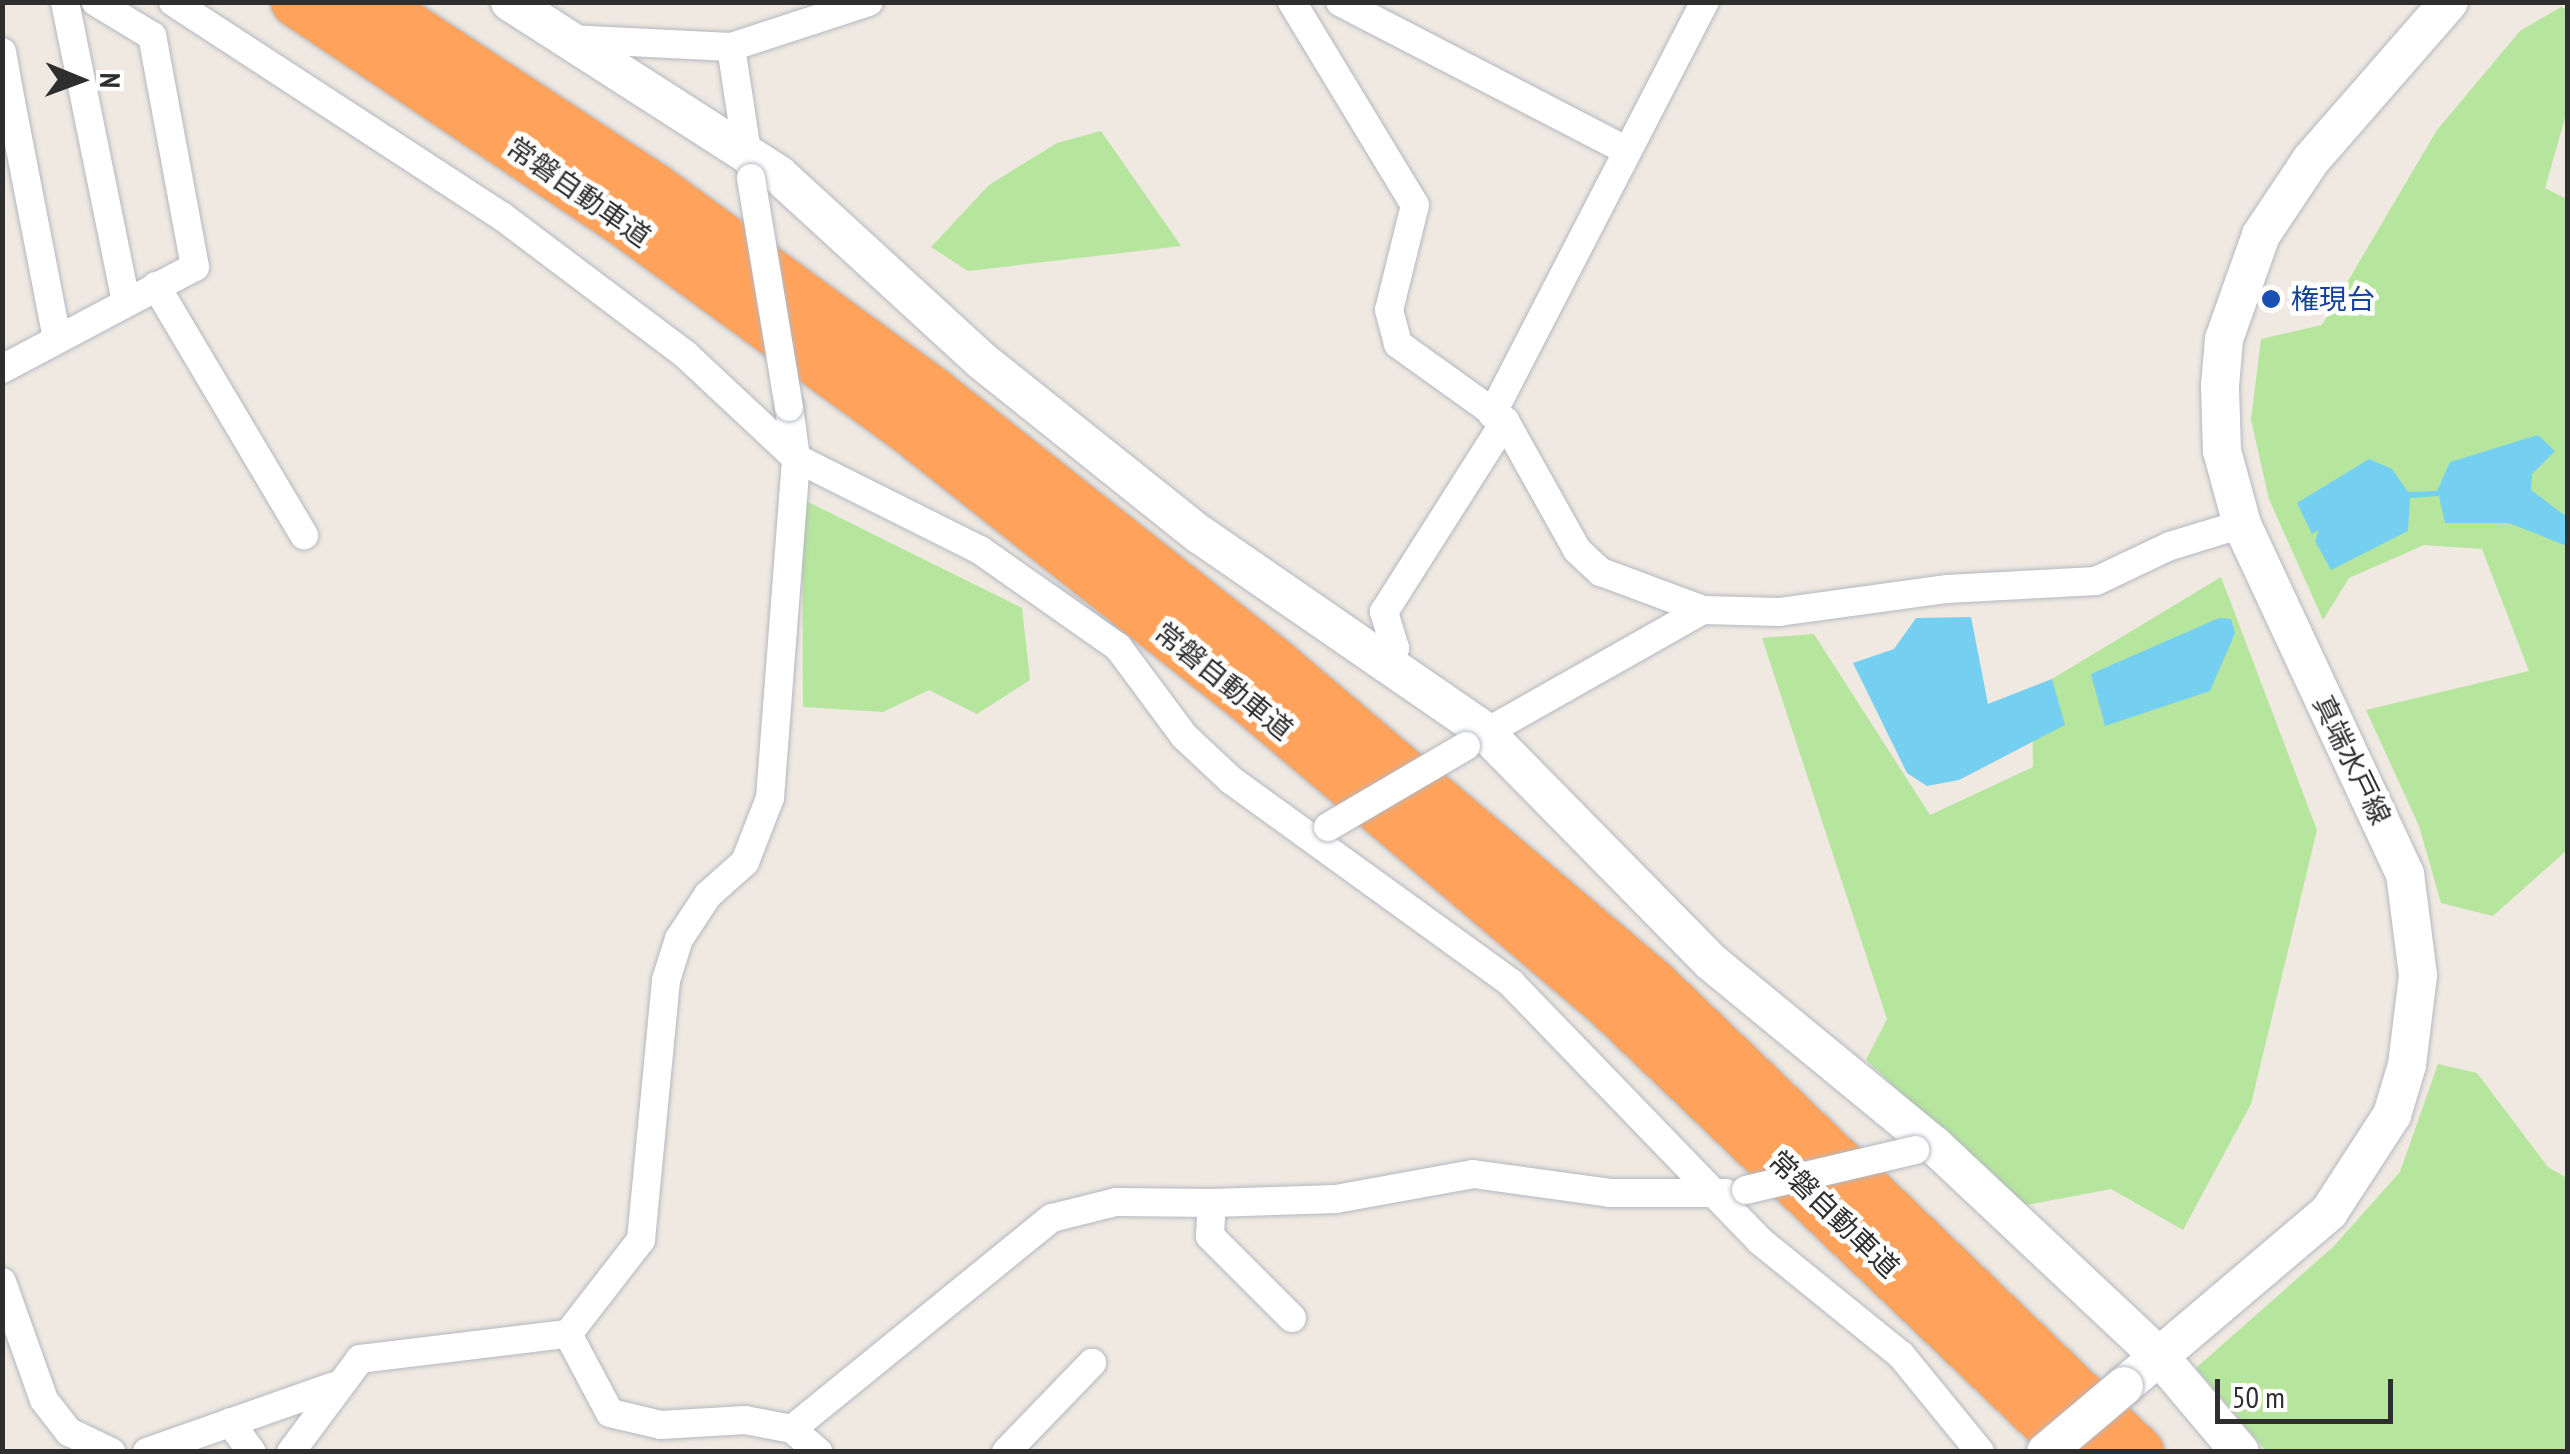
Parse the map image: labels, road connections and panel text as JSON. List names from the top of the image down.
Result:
{
  "streets": {
    "highway": ["常磐自動車道"],
    "street": ["真端水戸線"]
  },
  "places": ["権現台"],
  "scale_bar": "50 m",
  "north": "right"
}
